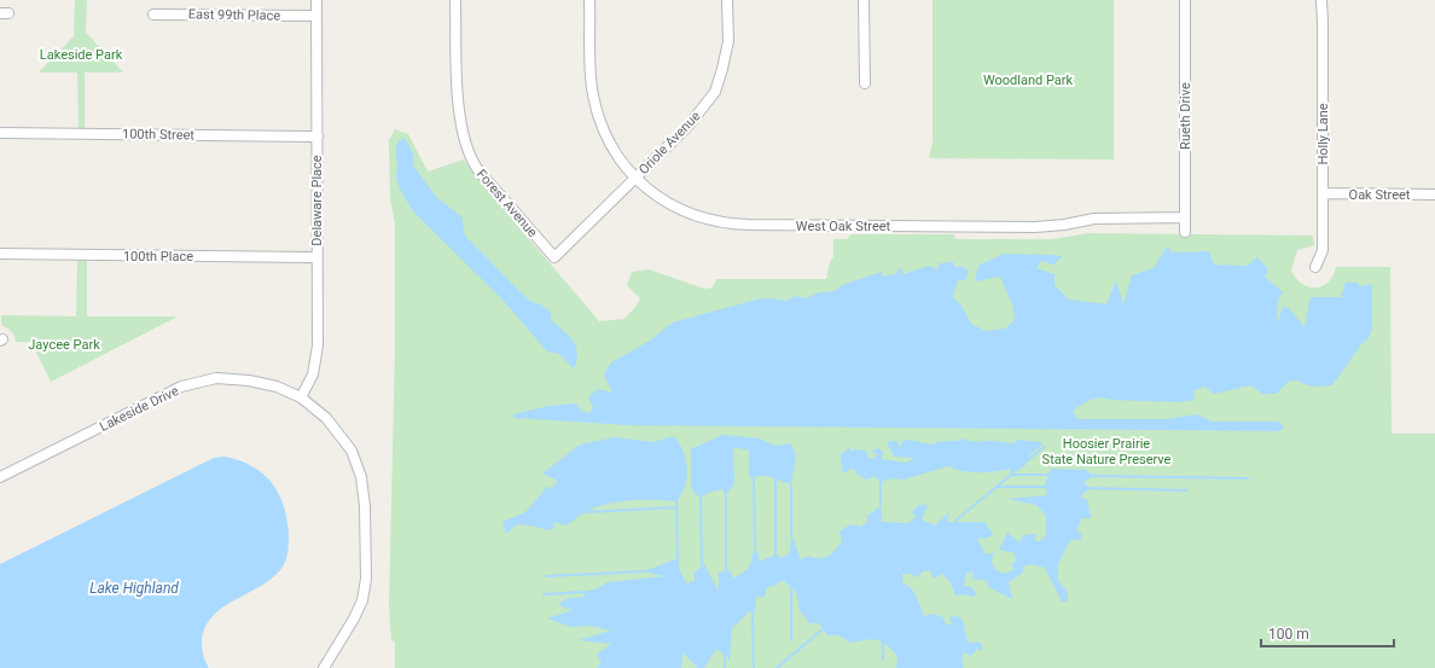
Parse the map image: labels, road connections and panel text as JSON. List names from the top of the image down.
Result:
{
  "streets": {
    "street": [
      "East 99th Place",
      "Rueth Drive",
      "100th Street",
      "Holly Lane",
      "Oriole Avenue",
      "Oak Street",
      "Delaware Place",
      "Forest Avenue",
      "West Oak Street",
      "100th Place",
      "Lakeside Drive"
    ]
  },
  "crossings": [
    ["East 99th Place", "Delaware Place"],
    ["Rueth Drive", "West Oak Street"],
    ["100th Street", "Delaware Place"],
    ["Holly Lane", "Oak Street"],
    ["Oriole Avenue", "Forest Avenue"],
    ["Oriole Avenue", "West Oak Street"],
    ["Delaware Place", "100th Place"],
    ["Delaware Place", "Lakeside Drive"]
  ],
  "water": ["Lake Highland"],
  "parks": [
    "Lakeside Park",
    "Woodland Park",
    "Jaycee Park",
    "Hoosier Prairie State Nature Preserve"
  ],
  "scale_bar": "100 m"
}
